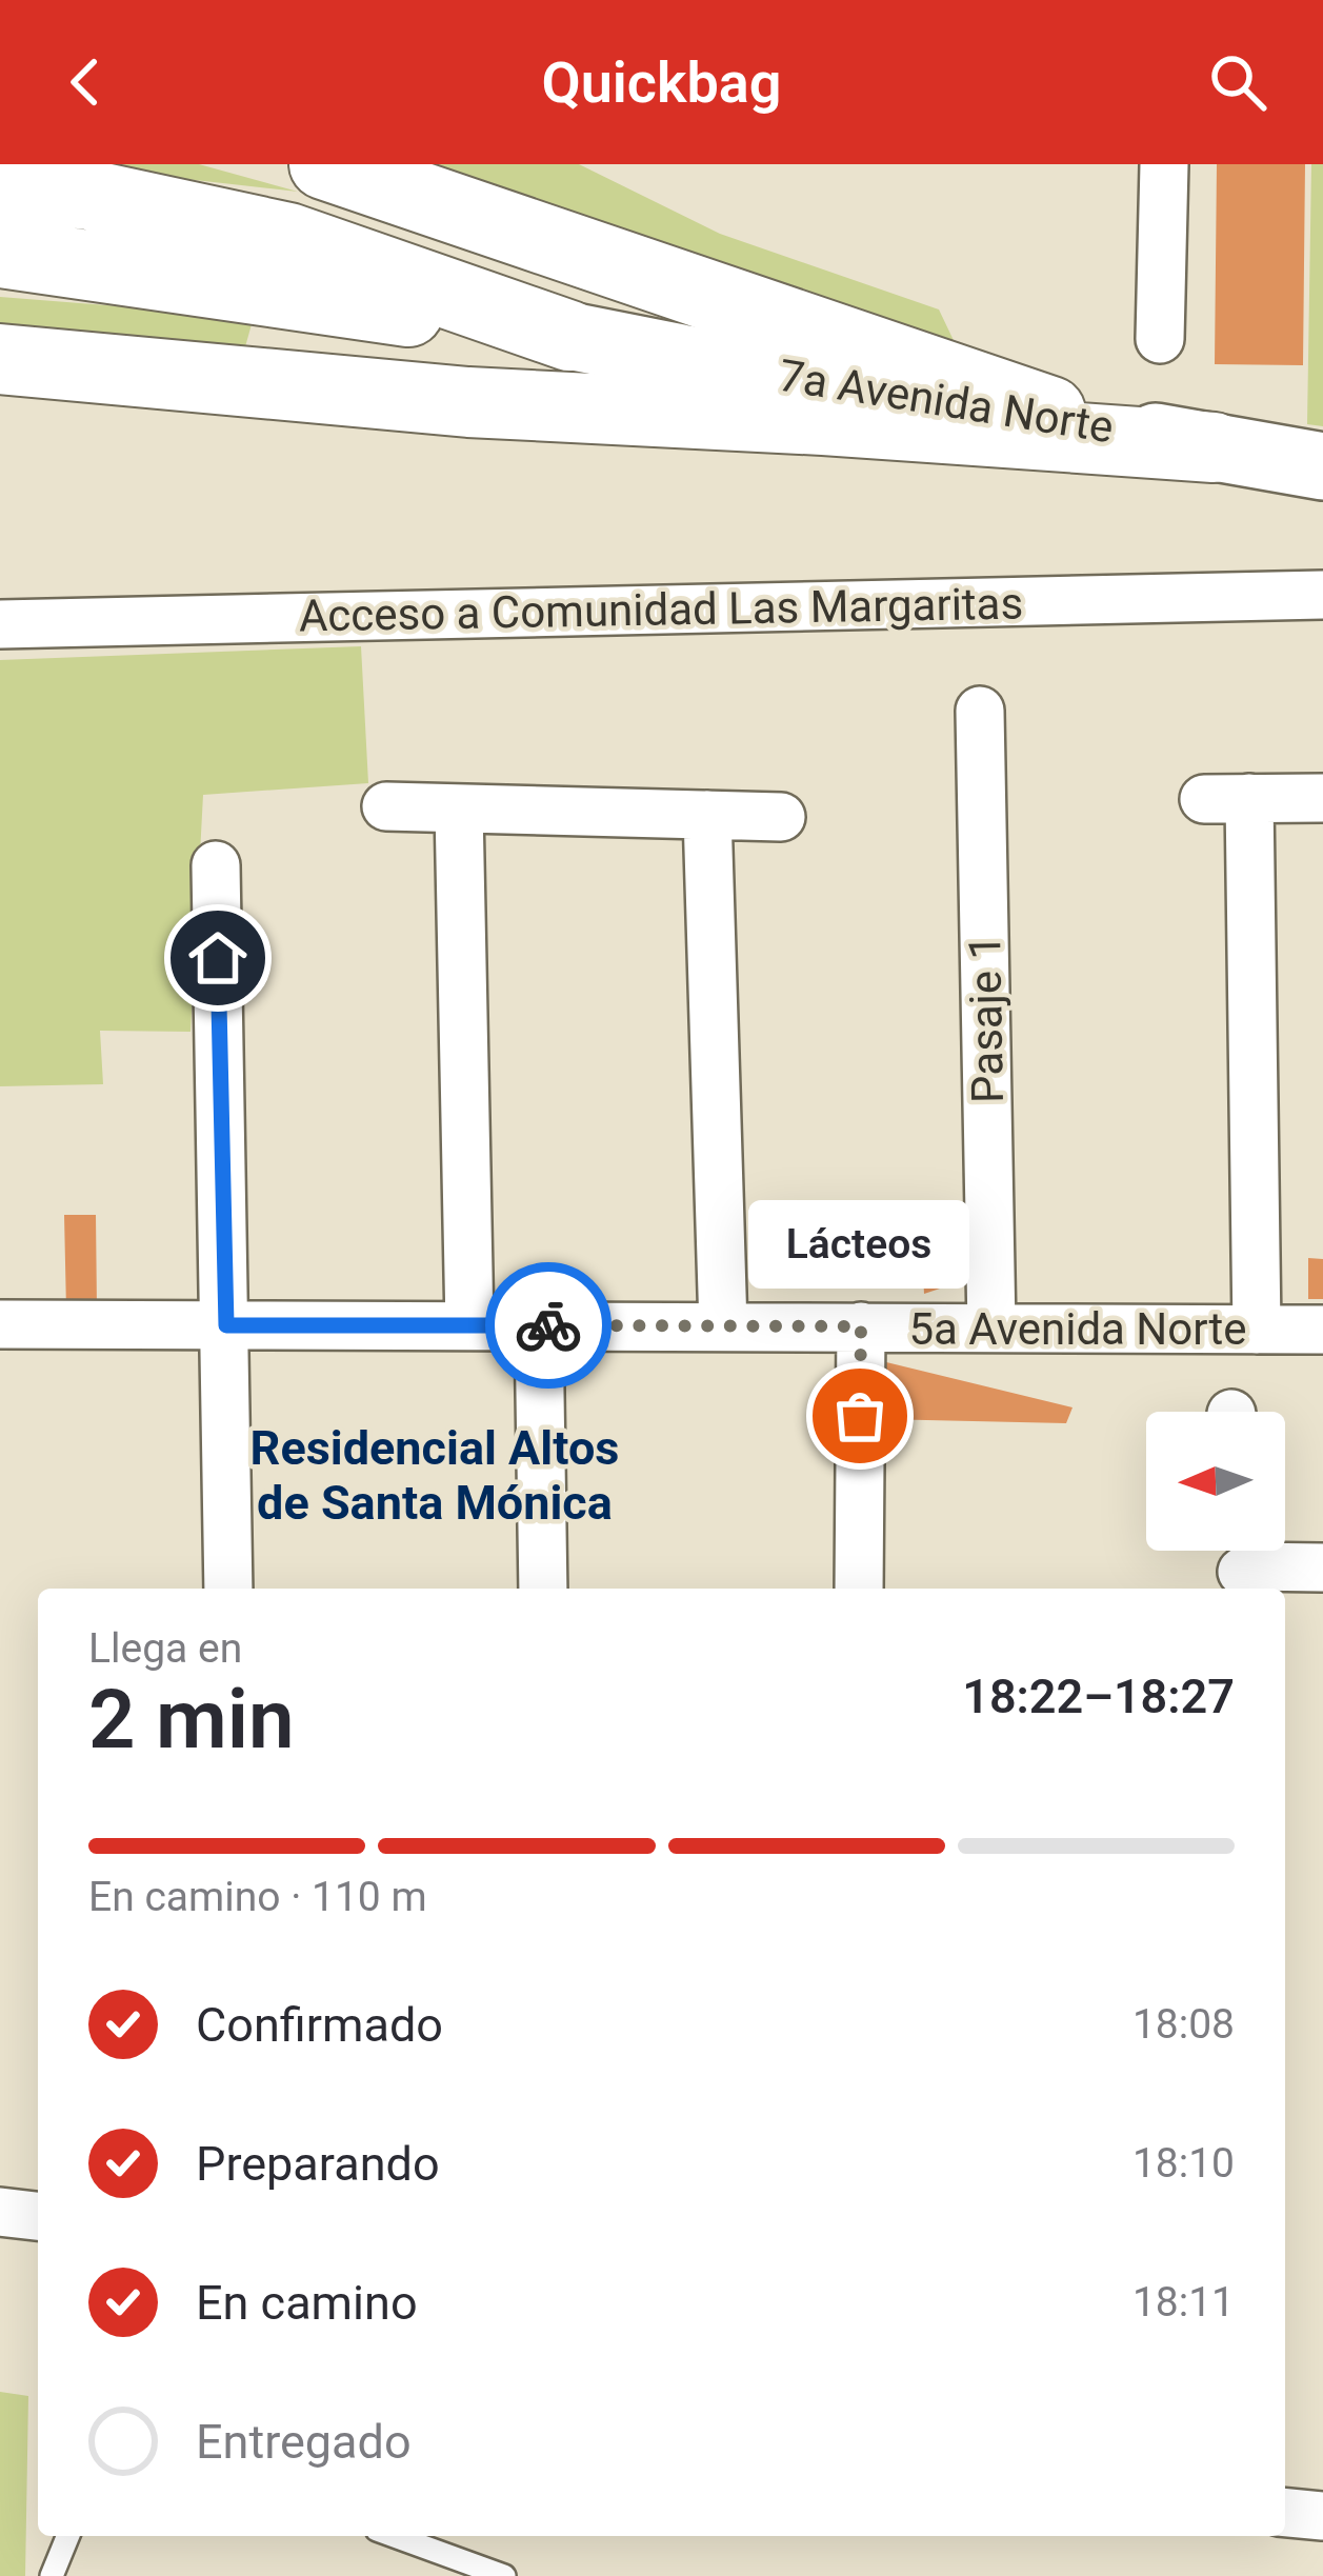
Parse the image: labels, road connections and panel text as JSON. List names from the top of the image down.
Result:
{
  "streets": {
    "main road": ["7a Avenida Norte"],
    "street": ["Acceso a Comunidad Las Margaritas", "Pasaje 1", "5a Avenida Norte"]
  },
  "crossings": [
    ["Pasaje 1", "5a Avenida Norte"]
  ],
  "districts": ["Residencial Altos de Santa Mónica"],
  "places": ["Lácteos"],
  "north": "left",
  "page": {
    "header": "Quickbag",
    "bubble": "Lácteos",
    "heading": ["2 min", "Llega en", "18:22–18:27"],
    "bar": "En camino · 110 m",
    "list": [
      ["Confirmado", "18:08"],
      ["Preparando", "18:10"],
      ["En camino", "18:11"],
      "Entregado"
    ]
  }
}
